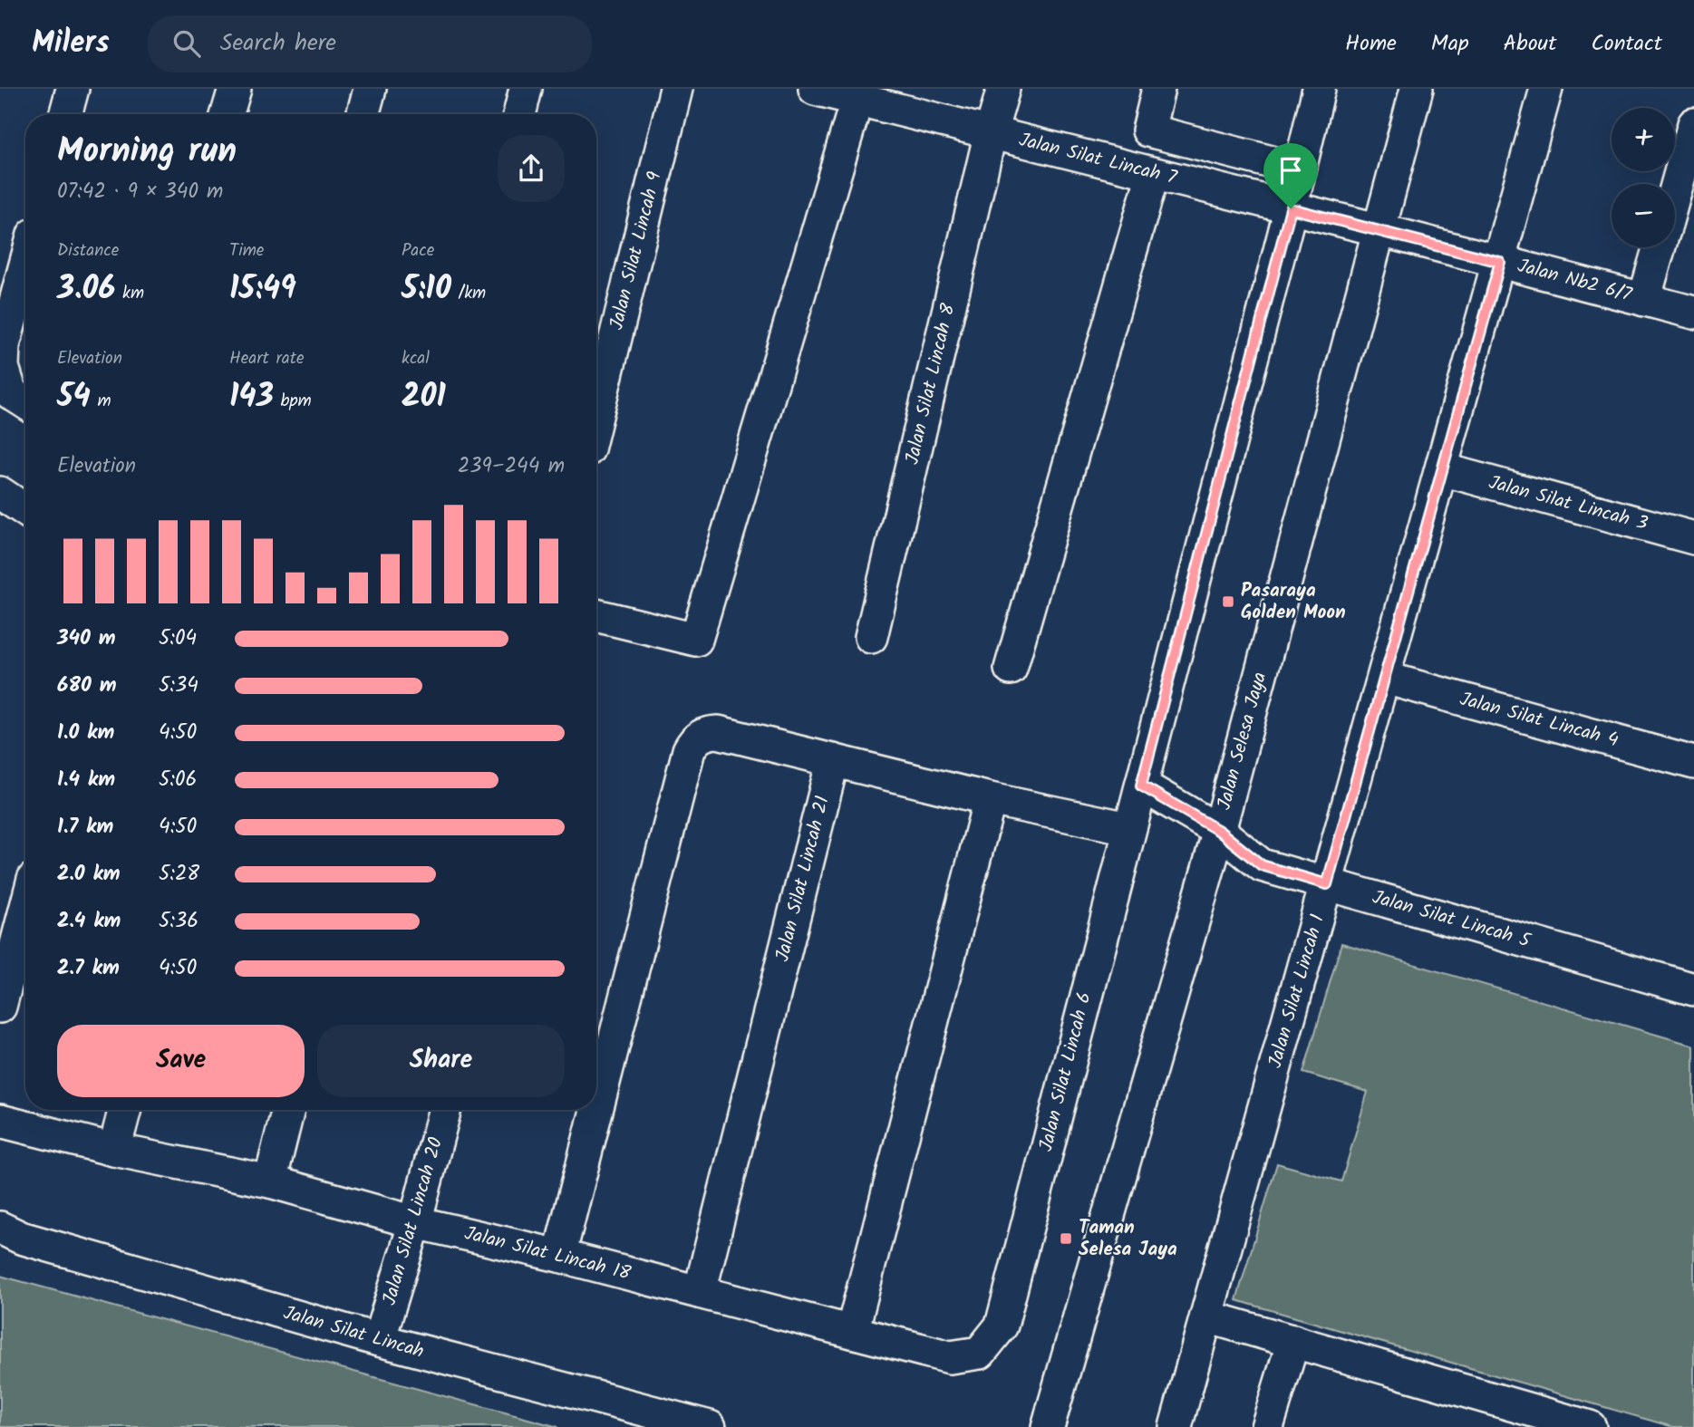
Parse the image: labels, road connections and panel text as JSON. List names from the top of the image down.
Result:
{
  "streets": {
    "street": [
      "Jalan Silat Lincah 7",
      "Jalan Silat Lincah 9",
      "Jalan Nb2 6/7",
      "Jalan Silat Lincah 8",
      "Jalan Silat Lincah 3",
      "Jalan Silat Lincah 4",
      "Jalan Selesa Jaya",
      "Jalan Silat Lincah 21",
      "Jalan Silat Lincah 5",
      "Jalan Silat Lincah 1",
      "Jalan Silat Lincah 6",
      "Jalan Silat Lincah 20",
      "Jalan Silat Lincah 18",
      "Jalan Silat Lincah"
    ]
  },
  "crossings": [
    ["Jalan Silat Lincah 7", "Jalan Nb2 6/7"],
    ["Jalan Silat Lincah 7", "Jalan Silat Lincah 8"],
    ["Jalan Silat Lincah 7", "Jalan Selesa Jaya"],
    ["Jalan Silat Lincah 7", "Jalan Silat Lincah 6"],
    ["Jalan Nb2 6/7", "Jalan Selesa Jaya"],
    ["Jalan Nb2 6/7", "Jalan Silat Lincah 1"],
    ["Jalan Silat Lincah 3", "Jalan Silat Lincah 1"],
    ["Jalan Silat Lincah 4", "Jalan Silat Lincah 1"],
    ["Jalan Selesa Jaya", "Jalan Silat Lincah 5"],
    ["Jalan Silat Lincah 21", "Jalan Silat Lincah 18"],
    ["Jalan Silat Lincah 5", "Jalan Silat Lincah 1"],
    ["Jalan Silat Lincah 6", "Jalan Silat Lincah 18"],
    ["Jalan Silat Lincah 20", "Jalan Silat Lincah 18"],
    ["Jalan Silat Lincah 20", "Jalan Silat Lincah"]
  ],
  "places": {
    "transit": ["Pasaraya Golden Moon", "Taman Selesa Jaya"]
  },
  "page": {
    "header": "Milers",
    "search": "Search here",
    "nav": [
      "Home",
      "Map",
      "About",
      "Contact"
    ],
    "map_buttons": ["+", "−"],
    "heading": ["Morning run", "07:42 · 9 × 340 m"],
    "stats": [
      ["Distance", "3.06 km"],
      ["Time", "15:49"],
      ["Pace", "5:10 /km"],
      ["Elevation", "54 m"],
      ["Heart rate", "143 bpm"],
      ["kcal", "201"]
    ],
    "chart": ["Elevation", "239–244 m"],
    "list": [
      {
        "name": "340 m",
        "note": "5:04"
      },
      {
        "name": "680 m",
        "note": "5:34"
      },
      {
        "name": "1.0 km",
        "note": "4:50"
      },
      {
        "name": "1.4 km",
        "note": "5:06"
      },
      {
        "name": "1.7 km",
        "note": "4:50"
      },
      {
        "name": "2.0 km",
        "note": "5:28"
      },
      {
        "name": "2.4 km",
        "note": "5:36"
      },
      {
        "name": "2.7 km",
        "note": "4:50"
      }
    ],
    "buttons": ["Save", "Share"]
  }
}
